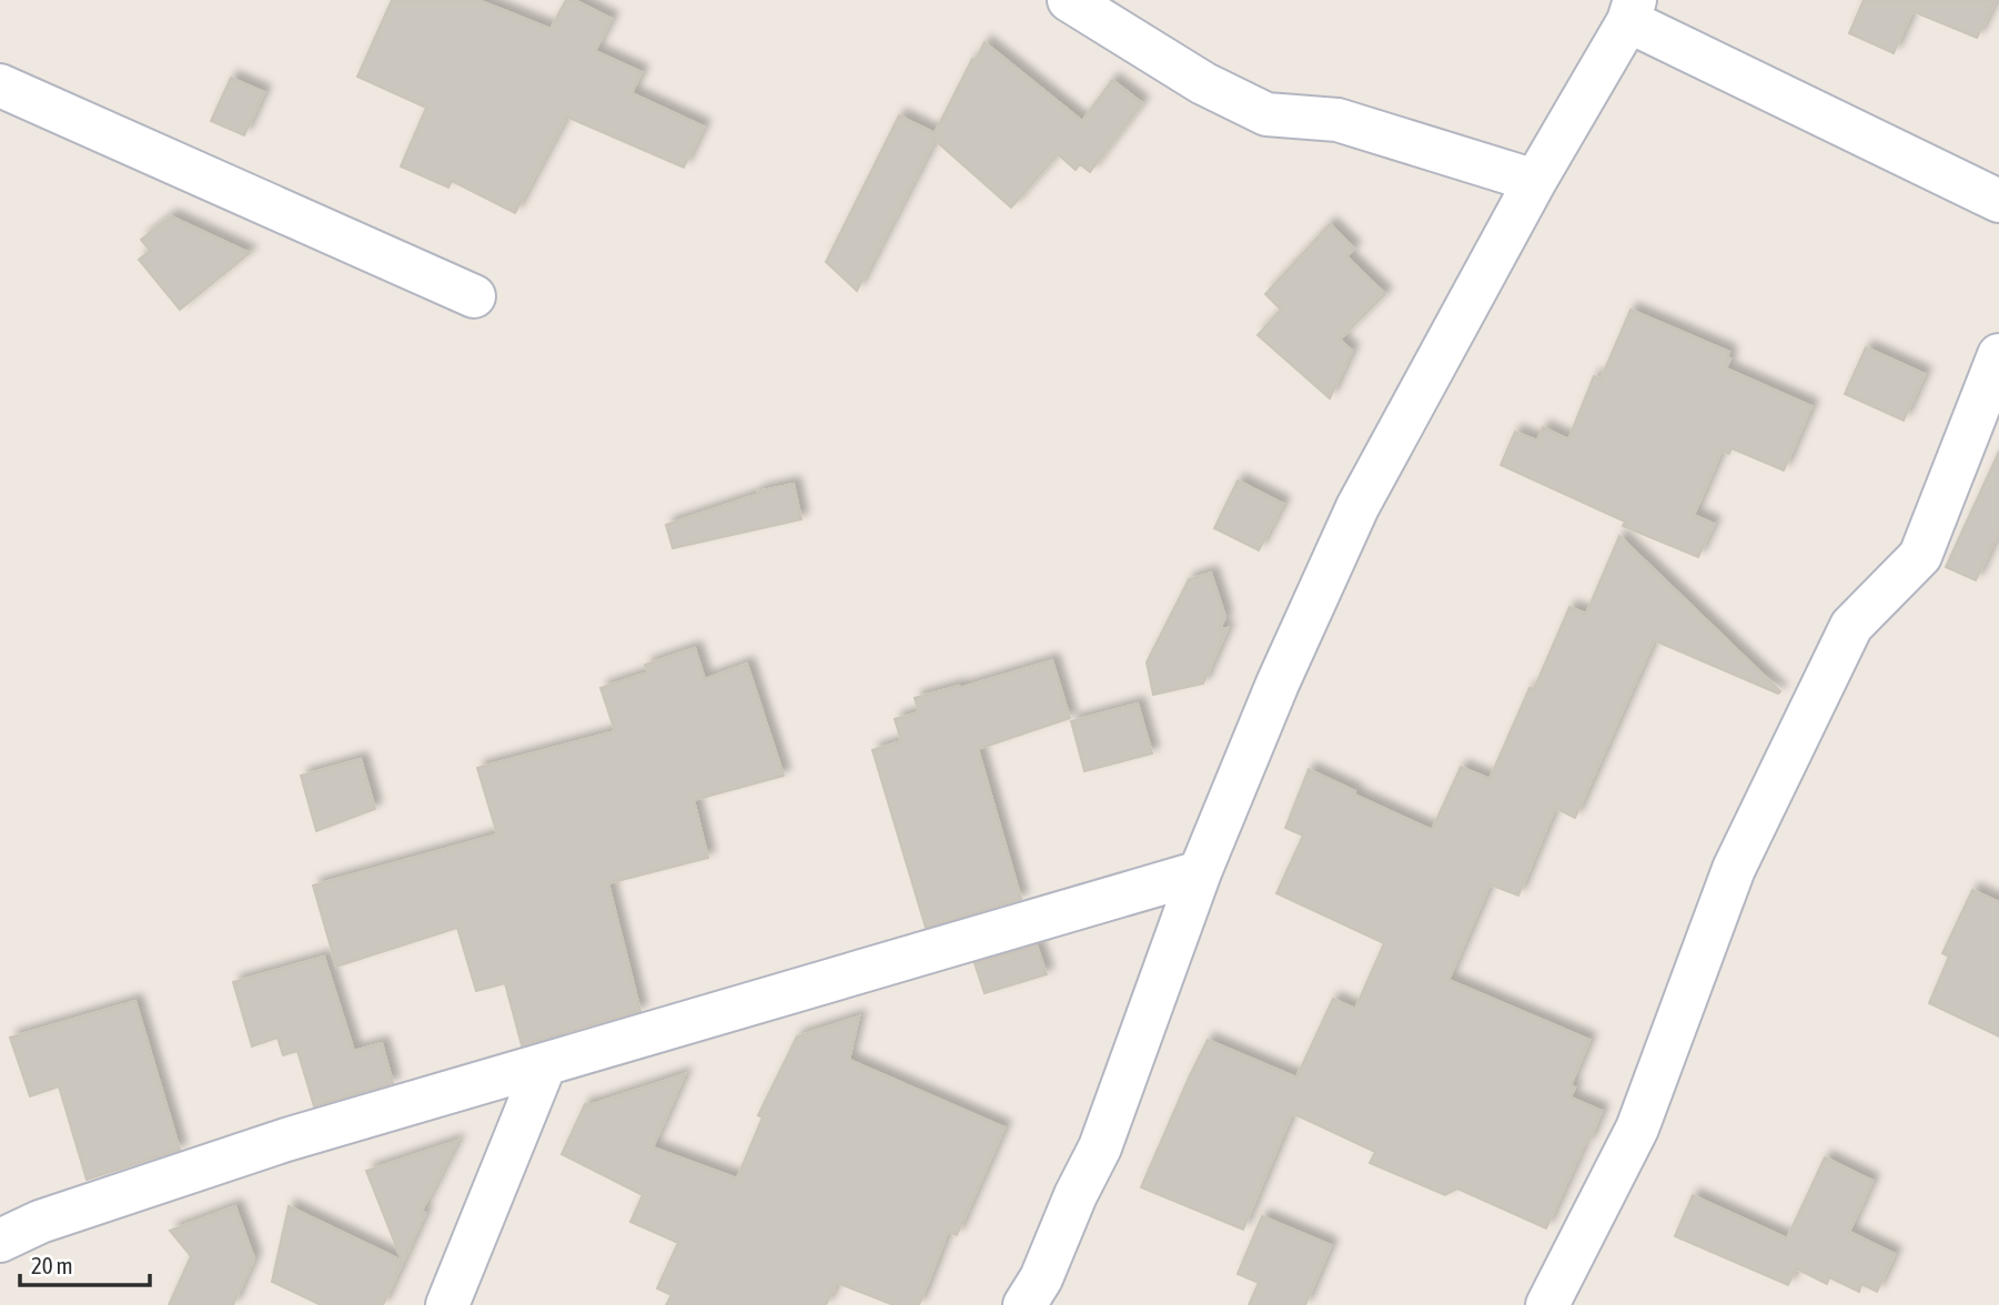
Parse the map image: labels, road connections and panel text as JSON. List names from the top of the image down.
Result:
{
  "scale_bar": "20 m"
}
